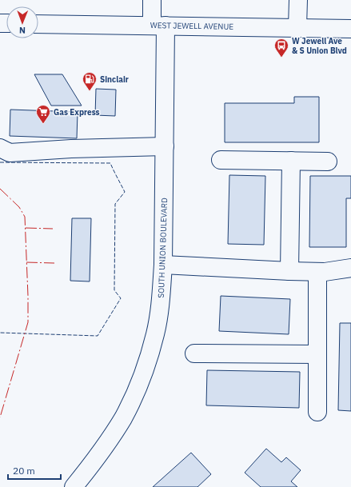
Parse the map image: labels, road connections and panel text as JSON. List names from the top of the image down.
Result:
{
  "streets": {
    "main road": ["WEST JEWELL AVENUE", "SOUTH UNION BOULEVARD"]
  },
  "crossings": [
    ["WEST JEWELL AVENUE", "SOUTH UNION BOULEVARD"]
  ],
  "places": {
    "bus stop": ["W Jewell Ave & S Union Blvd"],
    "fuel station": ["Sinclair"],
    "supermarket": ["Gas Express"]
  },
  "scale_bar": "20 m",
  "north": "bottom"
}
